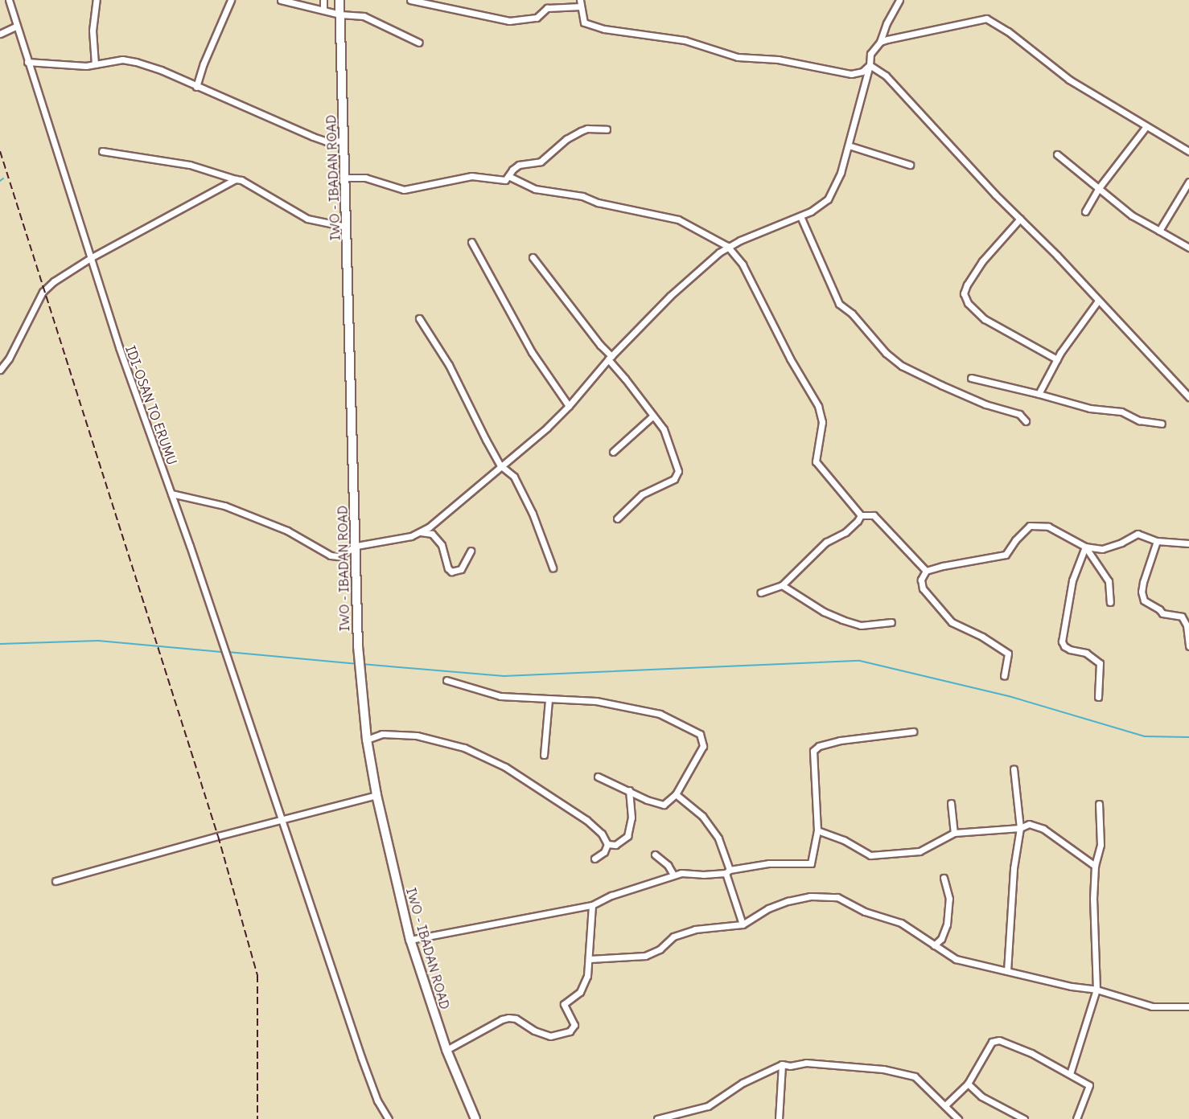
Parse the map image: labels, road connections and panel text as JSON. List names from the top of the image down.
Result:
{
  "streets": {
    "main road": ["IWO - IBADAN ROAD"],
    "street": ["IDI-OSAN TO ERUMU"]
  }
}
